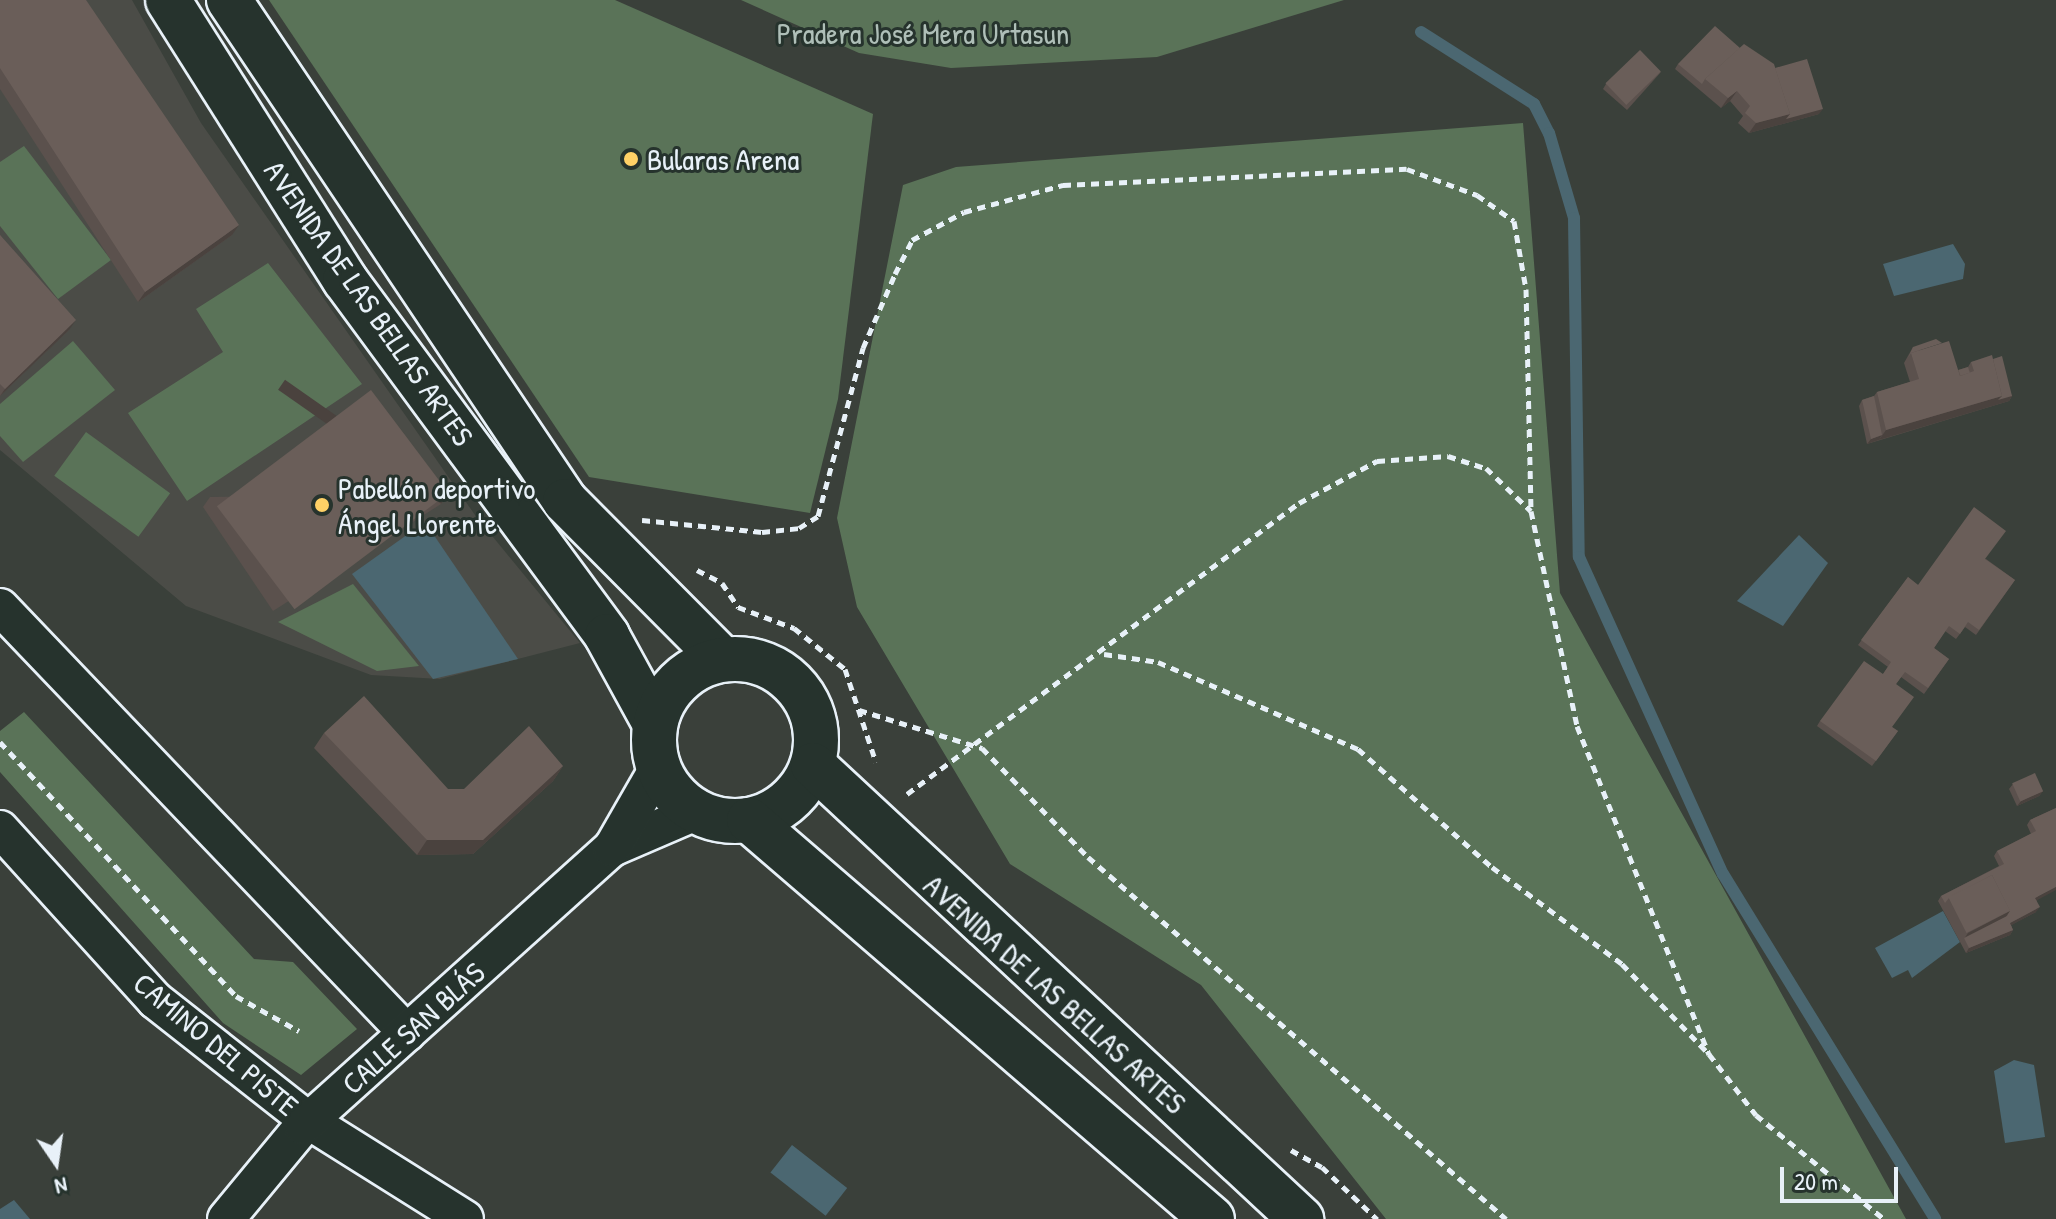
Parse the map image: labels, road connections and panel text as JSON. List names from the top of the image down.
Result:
{
  "streets": {
    "street": ["AVENIDA DE LAS BELLAS ARTES", "CALLE SAN BLÁS", "CAMINO DEL PISTE"]
  },
  "crossings": [
    ["AVENIDA DE LAS BELLAS ARTES", "CALLE SAN BLÁS"],
    ["CALLE SAN BLÁS", "CAMINO DEL PISTE"]
  ],
  "parks": ["Pradera José Mera Urtasun"],
  "places": ["Bularas Arena", "Pabellón deportivo Ángel Llorente"],
  "scale_bar": "20 m",
  "north": "bottom"
}
